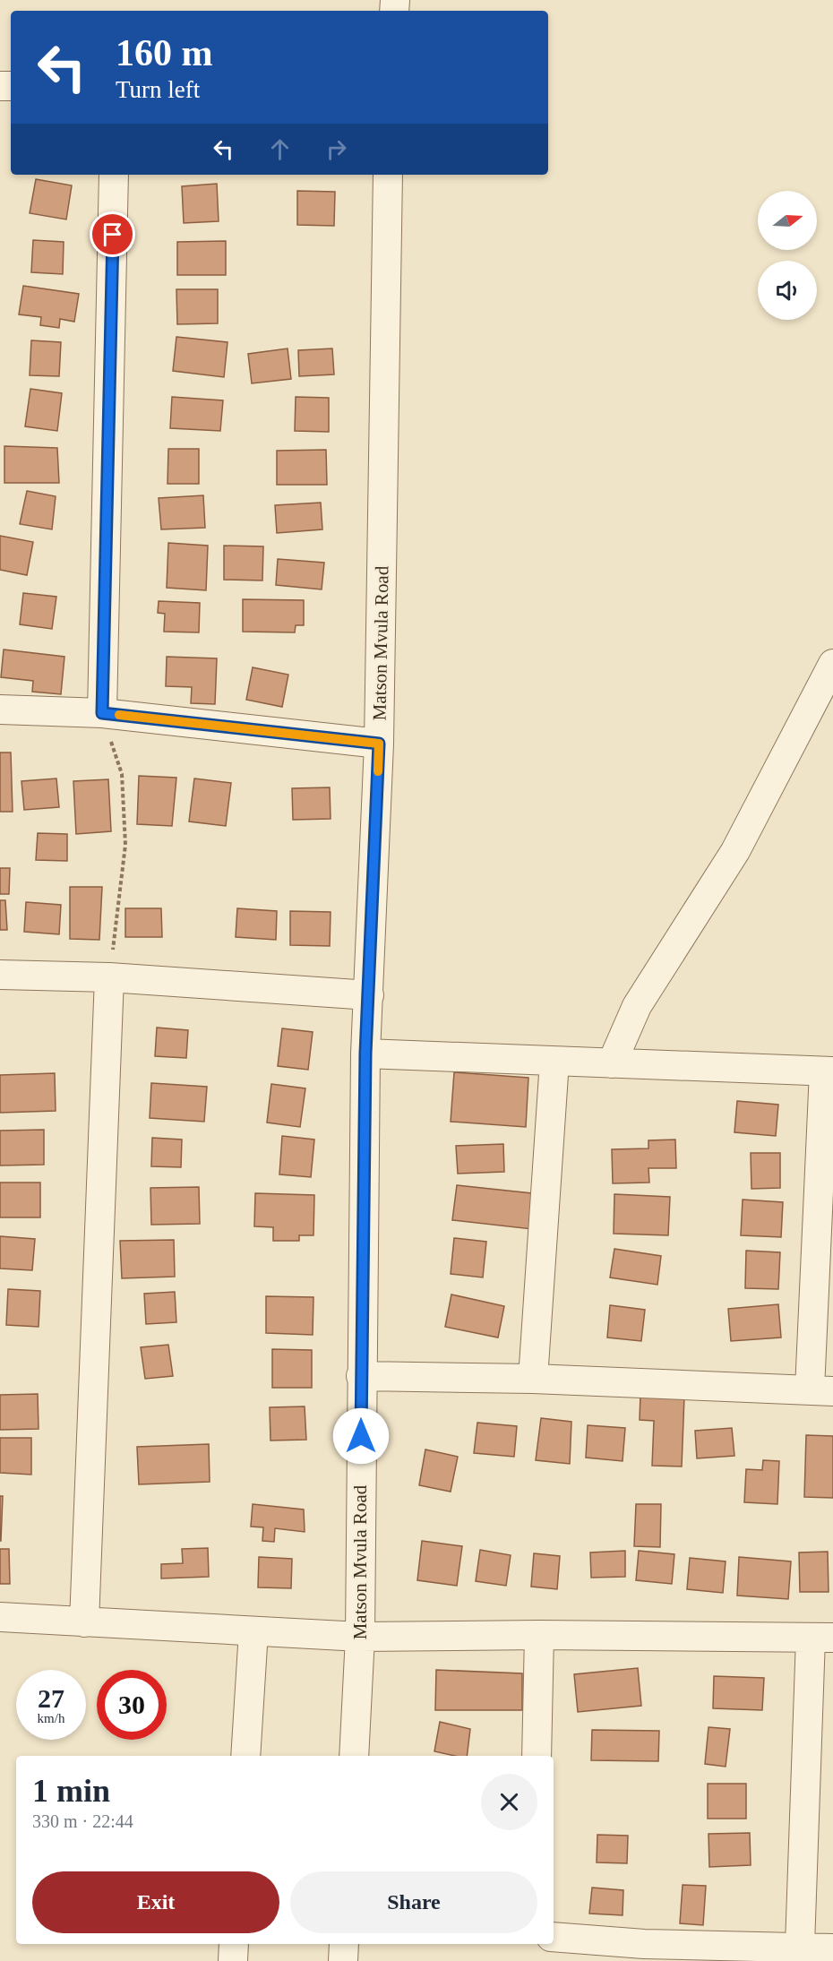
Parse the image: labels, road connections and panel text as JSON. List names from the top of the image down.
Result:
{
  "streets": {
    "street": ["Matson Mvula Road"]
  },
  "north": "right",
  "page": {
    "turn": ["160 m", "Turn left"],
    "speed": "27 km/h",
    "limit": "30",
    "heading": ["1 min", "330 m · 22:44"],
    "buttons": ["Exit", "Share"]
  }
}
